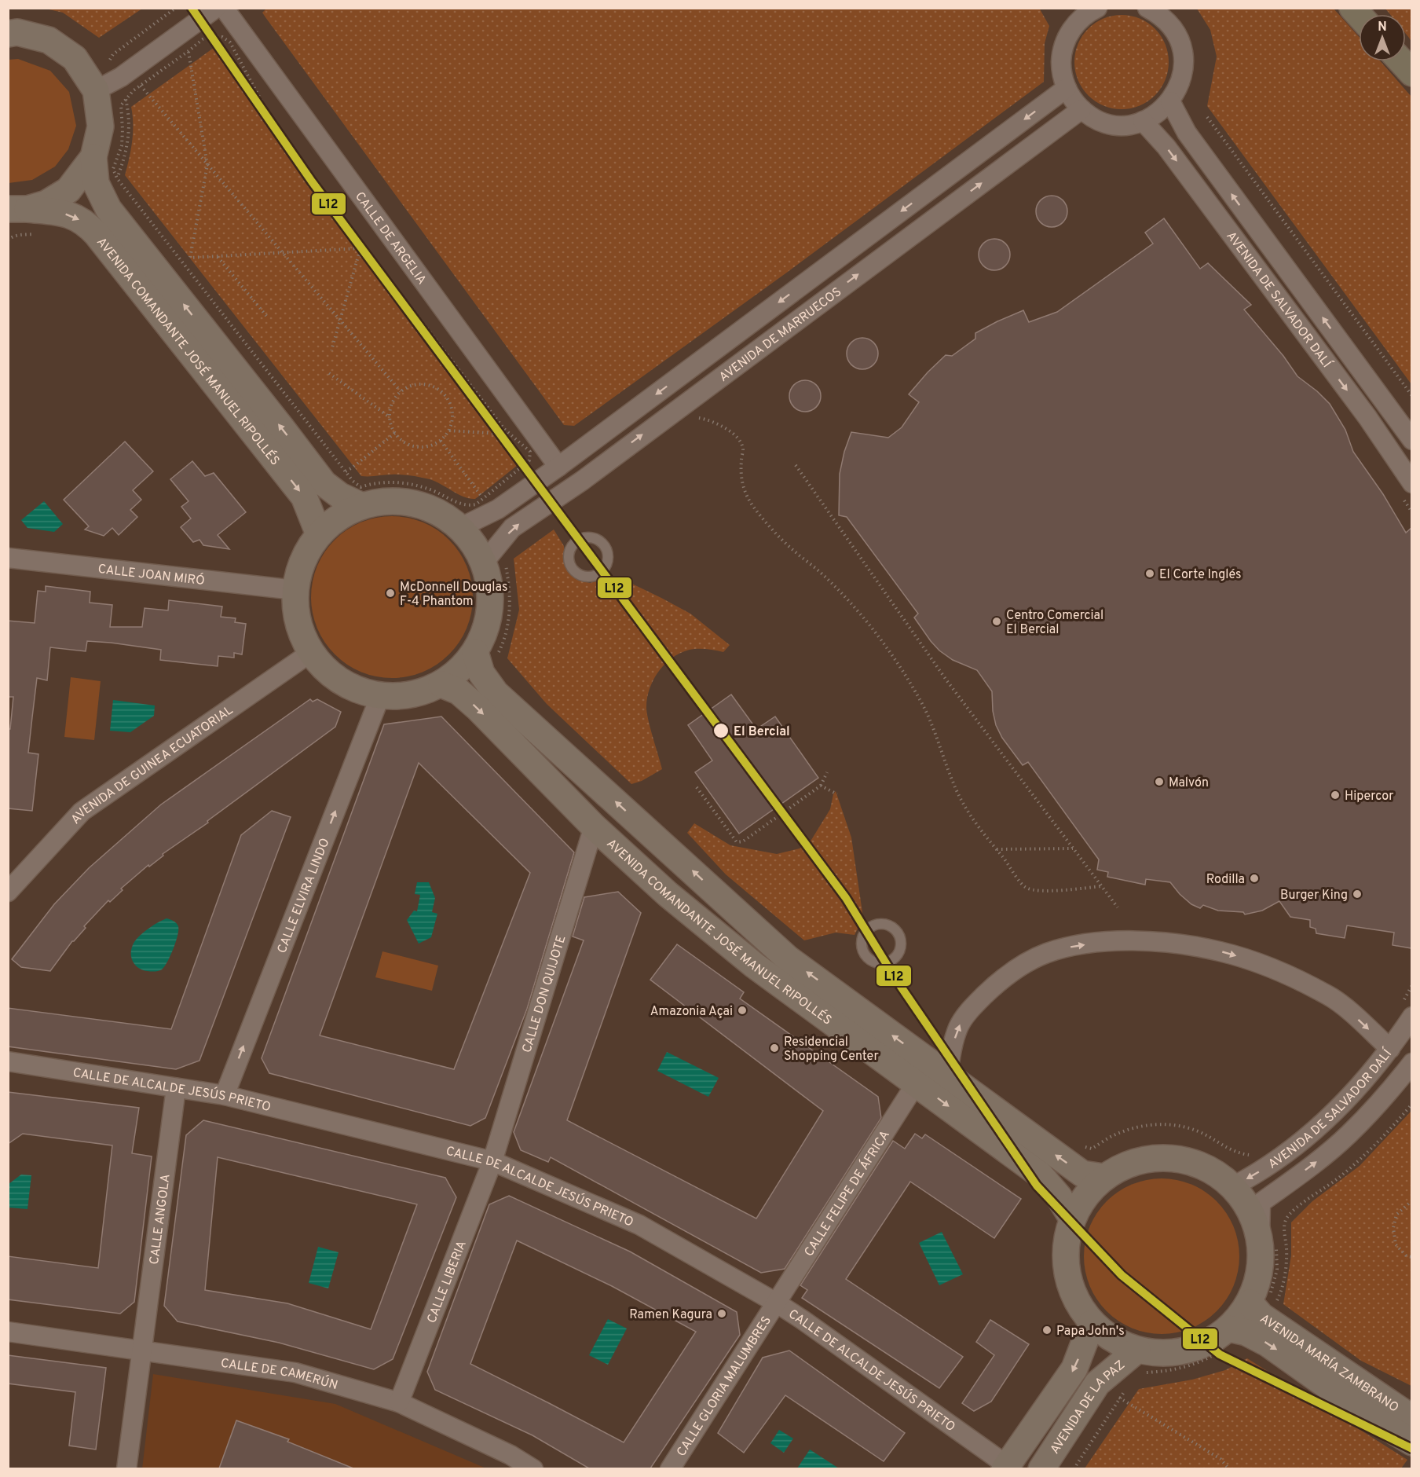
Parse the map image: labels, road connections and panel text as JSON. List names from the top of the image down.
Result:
{
  "streets": {
    "street": [
      "CALLE DE ARGELIA",
      "AVENIDA DE SALVADOR DALÍ",
      "AVENIDA DE MARRUECOS",
      "AVENIDA COMANDANTE JOSÉ MANUEL RIPOLLÉS",
      "CALLE JOAN MIRÓ",
      "AVENIDA DE GUINEA ECUATORIAL",
      "CALLE ELVIRA LINDO",
      "CALLE DON QUIJOTE",
      "CALLE DE ALCALDE JESÚS PRIETO",
      "CALLE FELIPE DE ÁFRICA",
      "CALLE ANGOLA",
      "CALLE LIBERIA",
      "AVENIDA MARÍA ZAMBRANO",
      "CALLE DE CAMERÚN",
      "CALLE GLORIA MALUMBRES",
      "AVENIDA DE LA PAZ"
    ]
  },
  "crossings": [
    ["CALLE DE ARGELIA", "AVENIDA DE MARRUECOS"],
    ["AVENIDA COMANDANTE JOSÉ MANUEL RIPOLLÉS", "CALLE DON QUIJOTE"],
    ["AVENIDA COMANDANTE JOSÉ MANUEL RIPOLLÉS", "CALLE FELIPE DE ÁFRICA"],
    ["CALLE ELVIRA LINDO", "CALLE DE ALCALDE JESÚS PRIETO"],
    ["CALLE DON QUIJOTE", "CALLE DE ALCALDE JESÚS PRIETO"],
    ["CALLE DON QUIJOTE", "CALLE LIBERIA"],
    ["CALLE DE ALCALDE JESÚS PRIETO", "CALLE FELIPE DE ÁFRICA"],
    ["CALLE DE ALCALDE JESÚS PRIETO", "CALLE ANGOLA"],
    ["CALLE DE ALCALDE JESÚS PRIETO", "CALLE LIBERIA"],
    ["CALLE DE ALCALDE JESÚS PRIETO", "CALLE GLORIA MALUMBRES"],
    ["CALLE FELIPE DE ÁFRICA", "CALLE GLORIA MALUMBRES"],
    ["CALLE ANGOLA", "CALLE DE CAMERÚN"],
    ["CALLE LIBERIA", "CALLE DE CAMERÚN"]
  ],
  "one_way": ["CALLE ELVIRA LINDO"],
  "places": [
    "El Corte Inglés",
    "McDonnell Douglas F-4 Phantom",
    "Centro Comercial El Bercial",
    "El Bercial",
    "Malvón",
    "Hipercor",
    "Rodilla",
    "Burger King",
    "Amazonia Açai",
    "Residencial Shopping Center",
    "Ramen Kagura",
    "Papa John's"
  ],
  "lines": ["transit line L12"],
  "north": "top"
}
